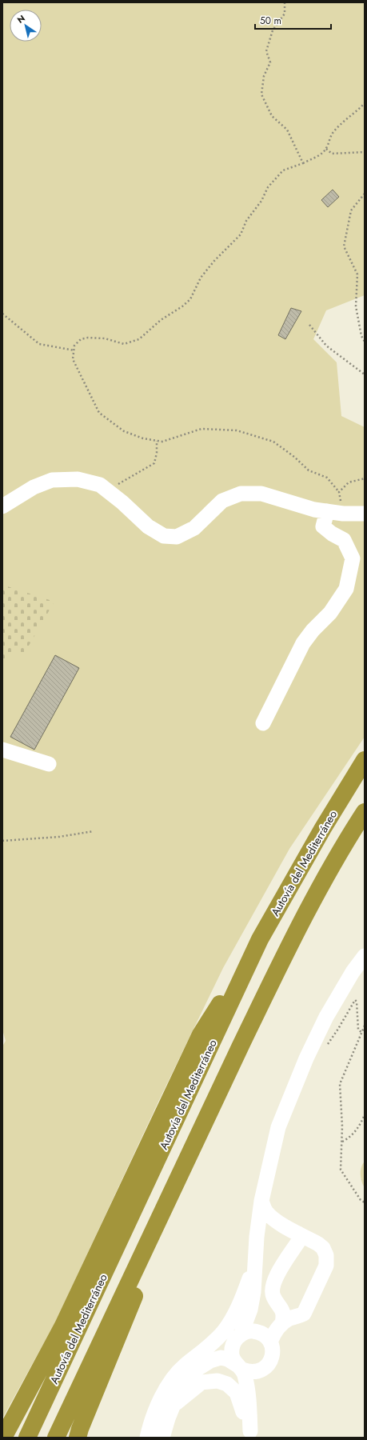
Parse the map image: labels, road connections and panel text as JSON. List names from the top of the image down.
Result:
{
  "streets": {
    "highway": ["Autovía del Mediterráneo"]
  },
  "scale_bar": "50 m",
  "north": "top left"
}
